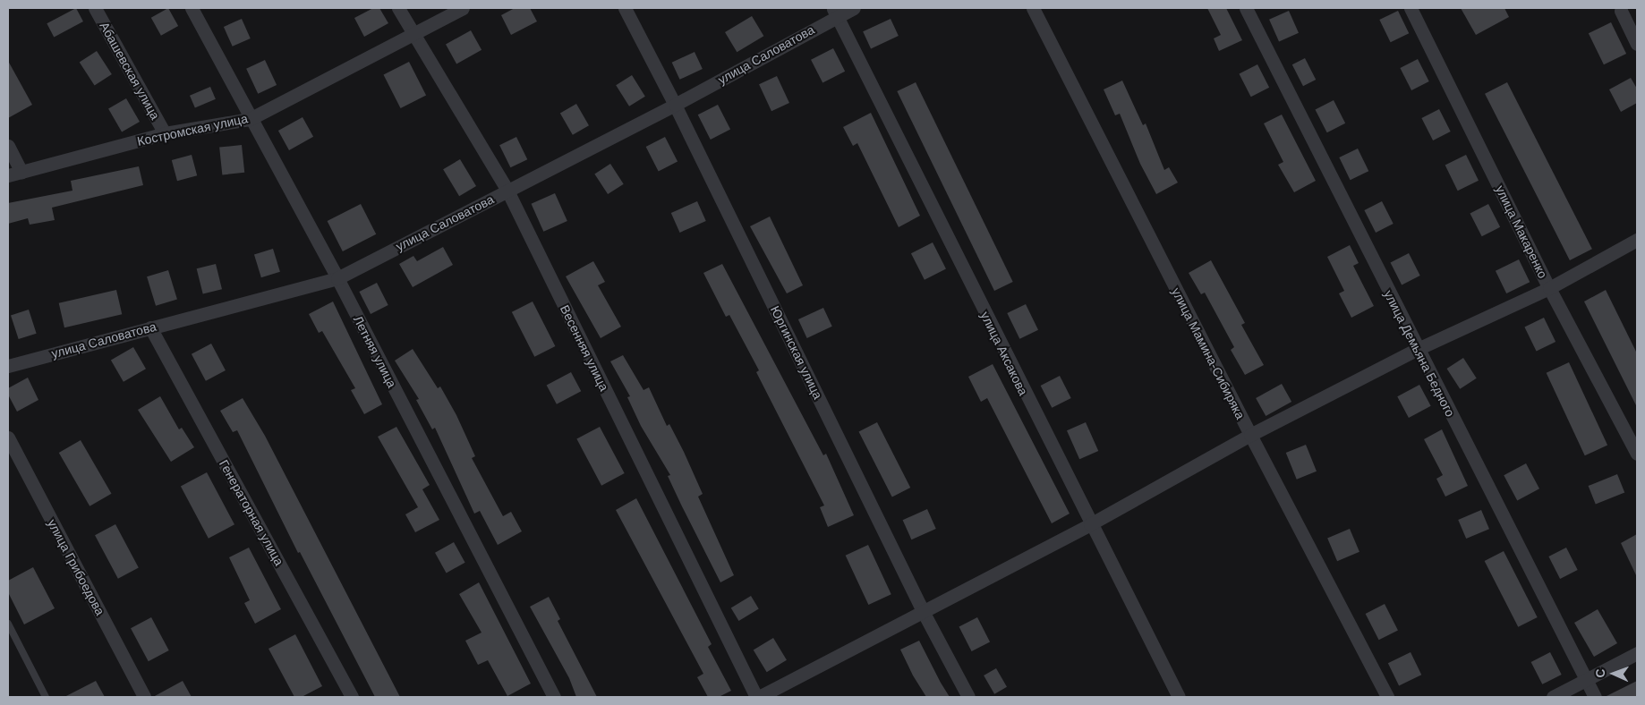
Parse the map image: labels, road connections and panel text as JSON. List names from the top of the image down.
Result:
{
  "streets": {
    "street": [
      "улица Саловатова",
      "Абашевская улица",
      "Костромская улица",
      "улица Макаренко",
      "Весенняя улица",
      "Летняя улица",
      "Юргинская улица",
      "улица Аксакова",
      "улица Мамина-Сибиряка",
      "улица Демьяна Бедного",
      "Генераторная улица",
      "улица Грибоедова"
    ]
  },
  "crossings": [
    ["улица Саловатова", "Весенняя улица"],
    ["улица Саловатова", "Летняя улица"],
    ["улица Саловатова", "Юргинская улица"],
    ["улица Саловатова", "улица Аксакова"],
    ["улица Саловатова", "Генераторная улица"],
    ["Абашевская улица", "Костромская улица"],
    ["Костромская улица", "Весенняя улица"],
    ["Костромская улица", "Летняя улица"]
  ],
  "north": "left"
}
